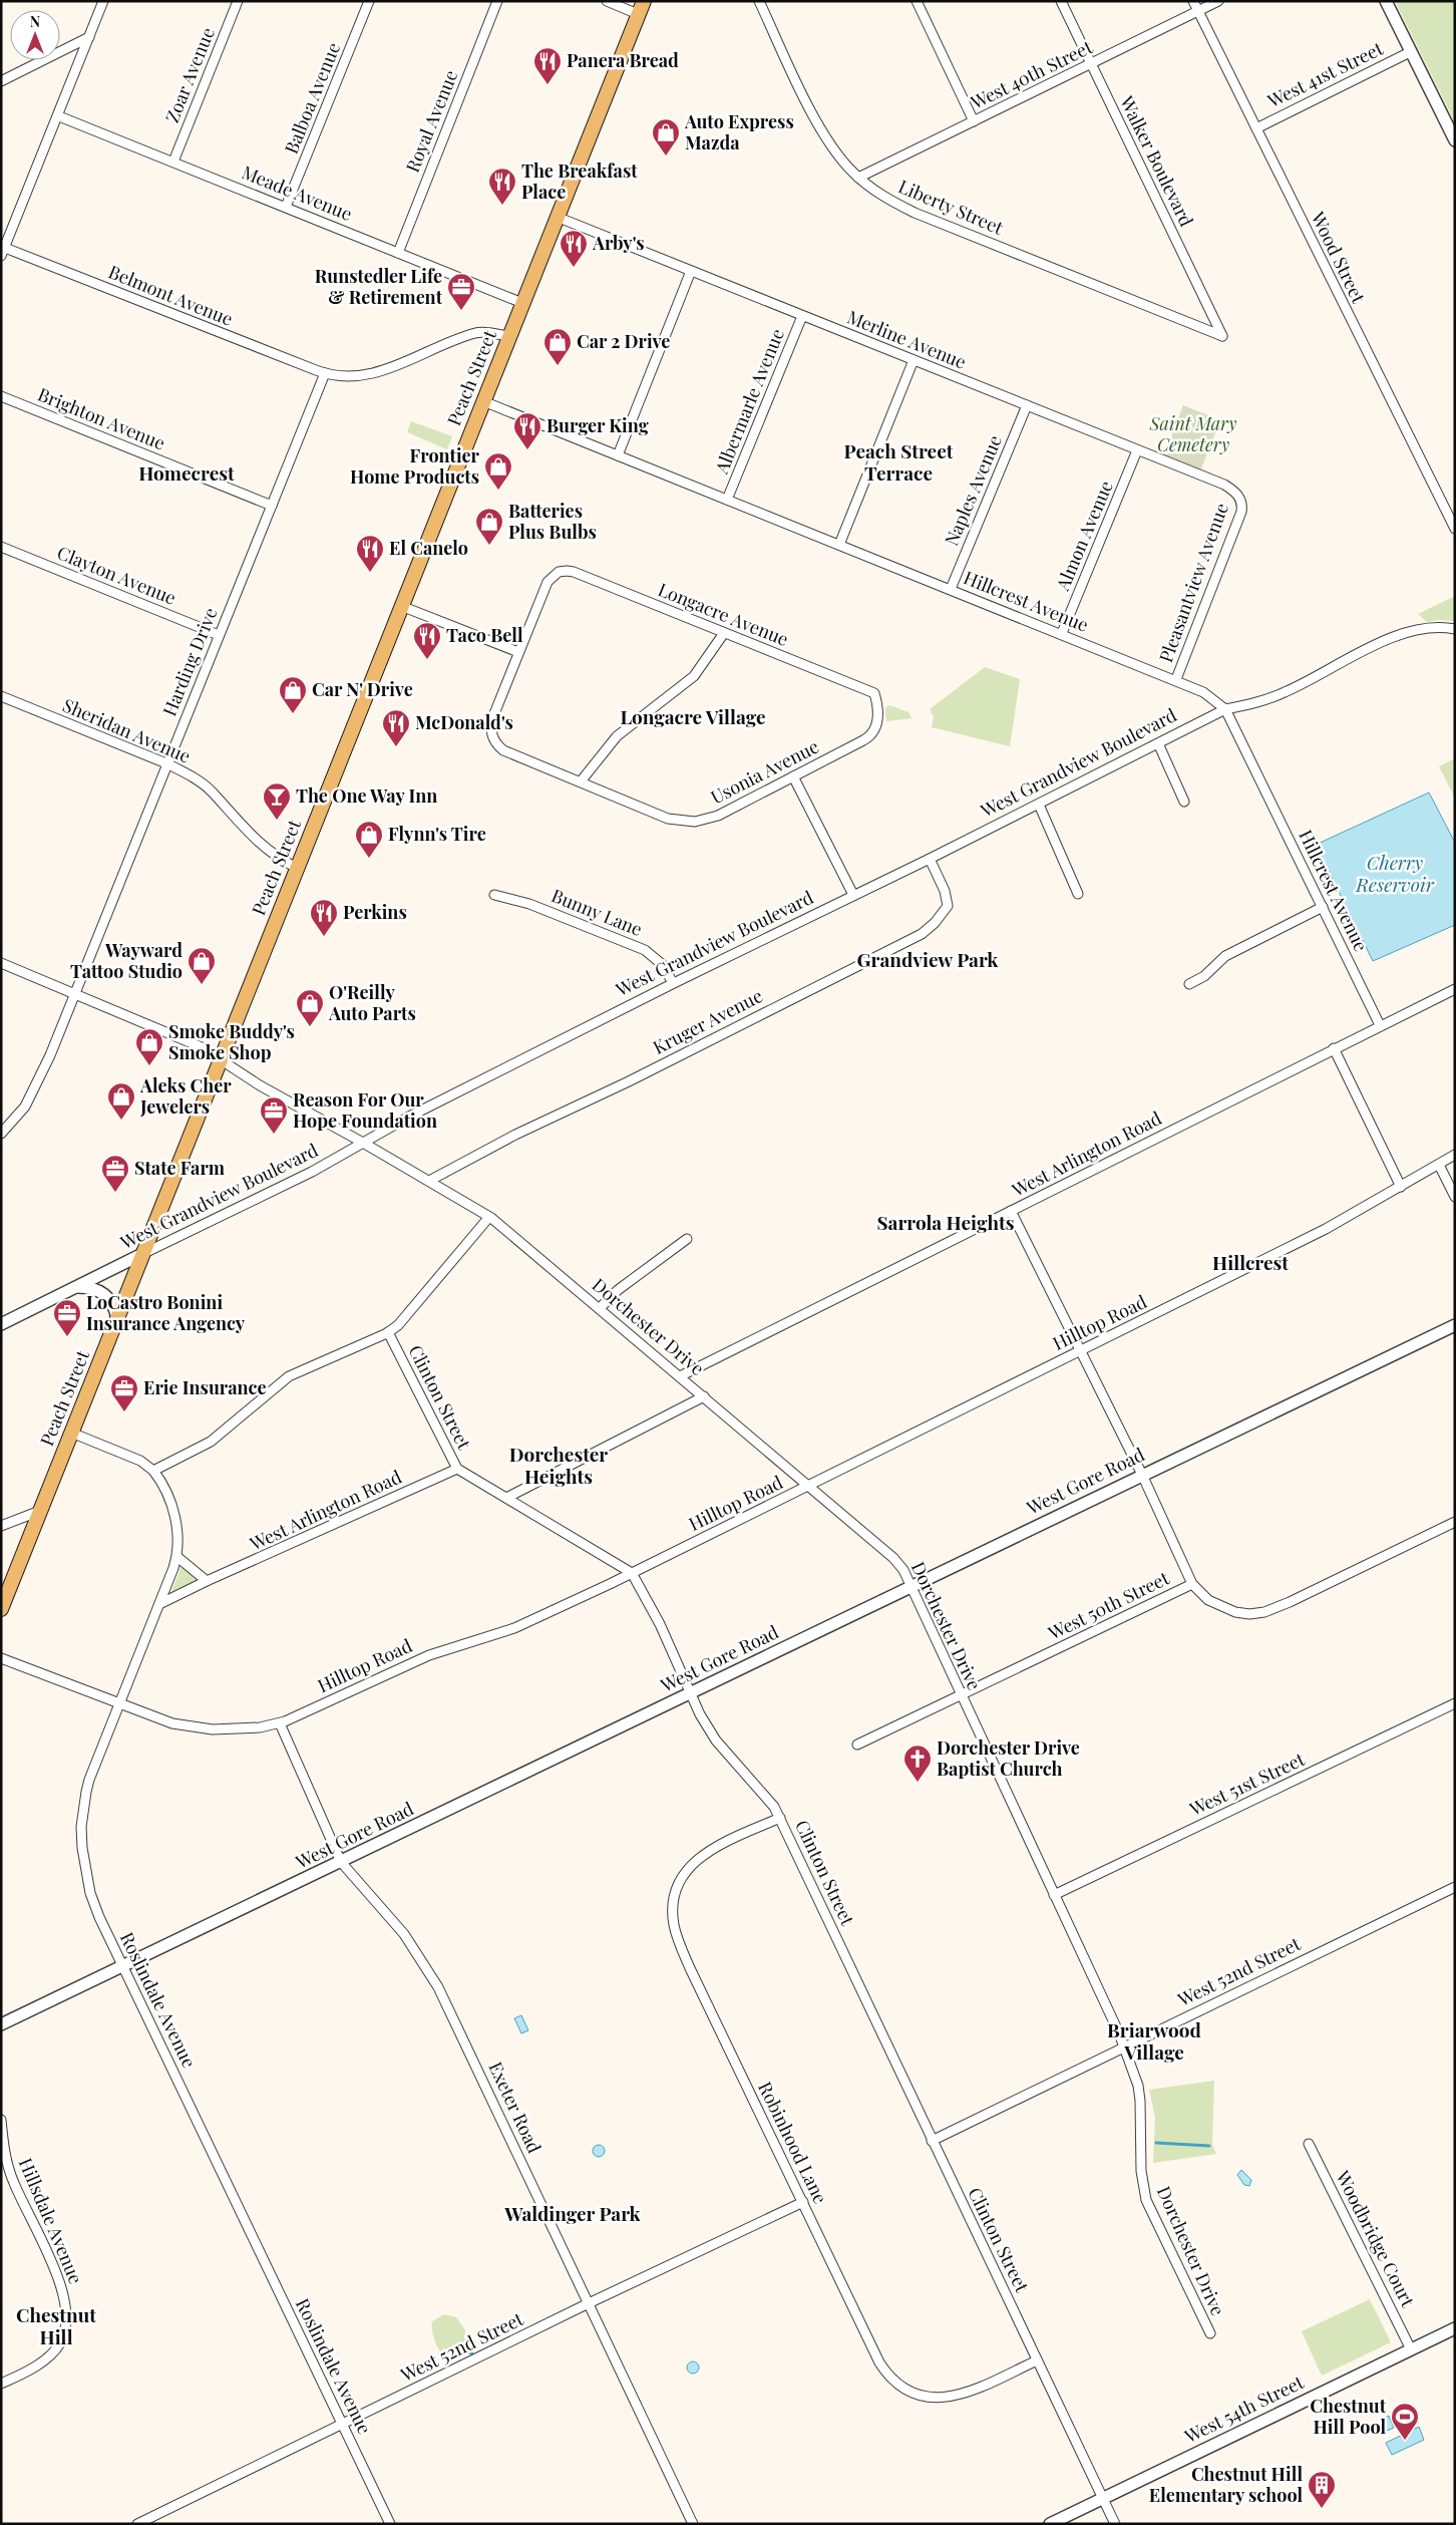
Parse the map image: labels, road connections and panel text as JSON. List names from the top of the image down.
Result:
{
  "streets": {
    "main road": ["Peach Street"],
    "street": [
      "Zoar Avenue",
      "West 40th Street",
      "West 41st Street",
      "Balboa Avenue",
      "Royal Avenue",
      "Walker Boulevard",
      "Meade Avenue",
      "Liberty Street",
      "Wood Street",
      "Belmont Avenue",
      "Merline Avenue",
      "Albermarle Avenue",
      "Brighton Avenue",
      "Naples Avenue",
      "Almon Avenue",
      "Clayton Avenue",
      "Pleasantview Avenue",
      "Hillcrest Avenue",
      "Longacre Avenue",
      "Harding Drive",
      "Sheridan Avenue",
      "West Grandview Boulevard",
      "Usonia Avenue",
      "Bunny Lane",
      "Kruger Avenue",
      "West Arlington Road",
      "Hilltop Road",
      "Dorchester Drive",
      "Clinton Street",
      "West Gore Road",
      "West 50th Street",
      "West 51st Street",
      "West 52nd Street",
      "Roslindale Avenue",
      "Exeter Road",
      "Robinhood Lane",
      "Hillsdale Avenue",
      "Woodbridge Court",
      "West 54th Street"
    ]
  },
  "crossings": [
    ["Zoar Avenue", "Meade Avenue"],
    ["West 40th Street", "Walker Boulevard"],
    ["West 40th Street", "Liberty Street"],
    ["West 40th Street", "Wood Street"],
    ["West 41st Street", "Wood Street"],
    ["Balboa Avenue", "Meade Avenue"],
    ["Royal Avenue", "Meade Avenue"],
    ["Walker Boulevard", "Liberty Street"],
    ["Meade Avenue", "Peach Street"],
    ["Belmont Avenue", "Harding Drive"],
    ["Merline Avenue", "Peach Street"],
    ["Merline Avenue", "Albermarle Avenue"],
    ["Merline Avenue", "Naples Avenue"],
    ["Merline Avenue", "Almon Avenue"],
    ["Merline Avenue", "Pleasantview Avenue"],
    ["Peach Street", "Hillcrest Avenue"],
    ["Peach Street", "Sheridan Avenue"],
    ["Peach Street", "West Grandview Boulevard"],
    ["Peach Street", "Dorchester Drive"],
    ["Albermarle Avenue", "Hillcrest Avenue"],
    ["Brighton Avenue", "Harding Drive"],
    ["Naples Avenue", "Hillcrest Avenue"],
    ["Almon Avenue", "Hillcrest Avenue"],
    ["Clayton Avenue", "Harding Drive"],
    ["Pleasantview Avenue", "Hillcrest Avenue"],
    ["Hillcrest Avenue", "West Grandview Boulevard"],
    ["Hillcrest Avenue", "West Arlington Road"],
    ["Longacre Avenue", "Usonia Avenue"],
    ["Harding Drive", "Sheridan Avenue"],
    ["Harding Drive", "Dorchester Drive"],
    ["West Grandview Boulevard", "Bunny Lane"],
    ["West Grandview Boulevard", "Kruger Avenue"],
    ["West Grandview Boulevard", "Dorchester Drive"],
    ["Kruger Avenue", "Dorchester Drive"],
    ["West Arlington Road", "Dorchester Drive"],
    ["West Arlington Road", "Clinton Street"],
    ["West Arlington Road", "Roslindale Avenue"],
    ["Hilltop Road", "Dorchester Drive"],
    ["Hilltop Road", "Clinton Street"],
    ["Hilltop Road", "Roslindale Avenue"],
    ["Hilltop Road", "Exeter Road"],
    ["Dorchester Drive", "West Gore Road"],
    ["Dorchester Drive", "West 50th Street"],
    ["Dorchester Drive", "West 51st Street"],
    ["Dorchester Drive", "West 52nd Street"],
    ["Clinton Street", "West Gore Road"],
    ["Clinton Street", "West 52nd Street"],
    ["Clinton Street", "Robinhood Lane"],
    ["Clinton Street", "West 54th Street"],
    ["West Gore Road", "Roslindale Avenue"],
    ["West Gore Road", "Exeter Road"],
    ["West 52nd Street", "Roslindale Avenue"],
    ["West 52nd Street", "Exeter Road"],
    ["West 52nd Street", "Robinhood Lane"],
    ["Woodbridge Court", "West 54th Street"]
  ],
  "districts": [
    "Peach Street Terrace",
    "Homecrest",
    "Longacre Village",
    "Grandview Park",
    "Sarrola Heights",
    "Hillcrest",
    "Dorchester Heights",
    "Briarwood Village",
    "Waldinger Park",
    "Chestnut Hill"
  ],
  "water": ["Cherry Reservoir"],
  "parks": ["Saint Mary Cemetery"],
  "places": {
    "restaurant": [
      "Panera Bread",
      "The Breakfast Place",
      "Arby's",
      "Burger King",
      "El Canelo",
      "Taco Bell",
      "McDonald's",
      "Perkins"
    ],
    "shop": [
      "Auto Express Mazda",
      "Car 2 Drive",
      "Frontier Home Products",
      "Batteries Plus Bulbs",
      "Car N' Drive",
      "Flynn's Tire",
      "Wayward Tattoo Studio",
      "O'Reilly Auto Parts",
      "Smoke Buddy's Smoke Shop",
      "Aleks Cher Jewelers"
    ],
    "office": [
      "Runstedler Life & Retirement",
      "Reason For Our Hope Foundation",
      "State Farm",
      "LoCastro Bonini Insurance Angency",
      "Erie Insurance"
    ],
    "bar": ["The One Way Inn"],
    "church": ["Dorchester Drive Baptist Church"],
    "sports": ["Chestnut Hill Pool"],
    "building": ["Chestnut Hill Elementary school"]
  },
  "north": "top"
}
